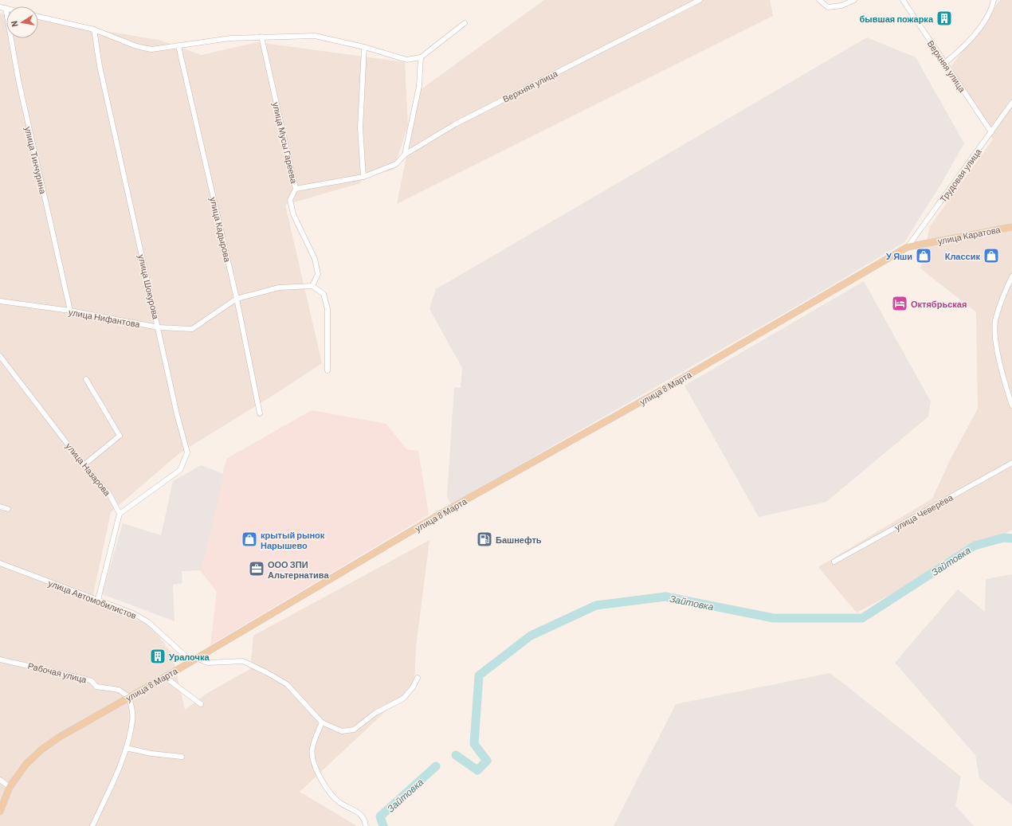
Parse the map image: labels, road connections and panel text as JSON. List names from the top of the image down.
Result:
{
  "streets": {
    "main road": ["улица Каратова", "улица 8 Марта"],
    "street": [
      "Верхняя улица",
      "улица Мусы Гареева",
      "улица Тинчурина",
      "Трудовая улица",
      "улица Кадырова",
      "улица Шокурова",
      "улица Нифантова",
      "улица Назарова",
      "улица Чеверёва",
      "улица Автомобилистов",
      "Рабочая улица"
    ]
  },
  "crossings": [
    ["Верхняя улица", "улица Мусы Гареева"],
    ["Верхняя улица", "Трудовая улица"],
    ["улица Мусы Гареева", "улица Нифантова"],
    ["улица Тинчурина", "улица Нифантова"],
    ["Трудовая улица", "улица Каратова"],
    ["Трудовая улица", "улица 8 Марта"],
    ["улица Кадырова", "улица Нифантова"],
    ["улица Каратова", "улица 8 Марта"],
    ["улица Шокурова", "улица Нифантова"],
    ["улица Шокурова", "улица Назарова"],
    ["улица 8 Марта", "улица Автомобилистов"],
    ["улица 8 Марта", "Рабочая улица"]
  ],
  "water": ["Зайтовка"],
  "places": {
    "building": ["бывшая пожарка", "Уралочка"],
    "shop": ["У Яши", "Классик", "крытый рынок Нарышево"],
    "hotel": ["Октябрьская"],
    "fuel station": ["Башнефть"],
    "office": ["ООО ЗПИ Альтернатива"]
  },
  "north": "left"
}
